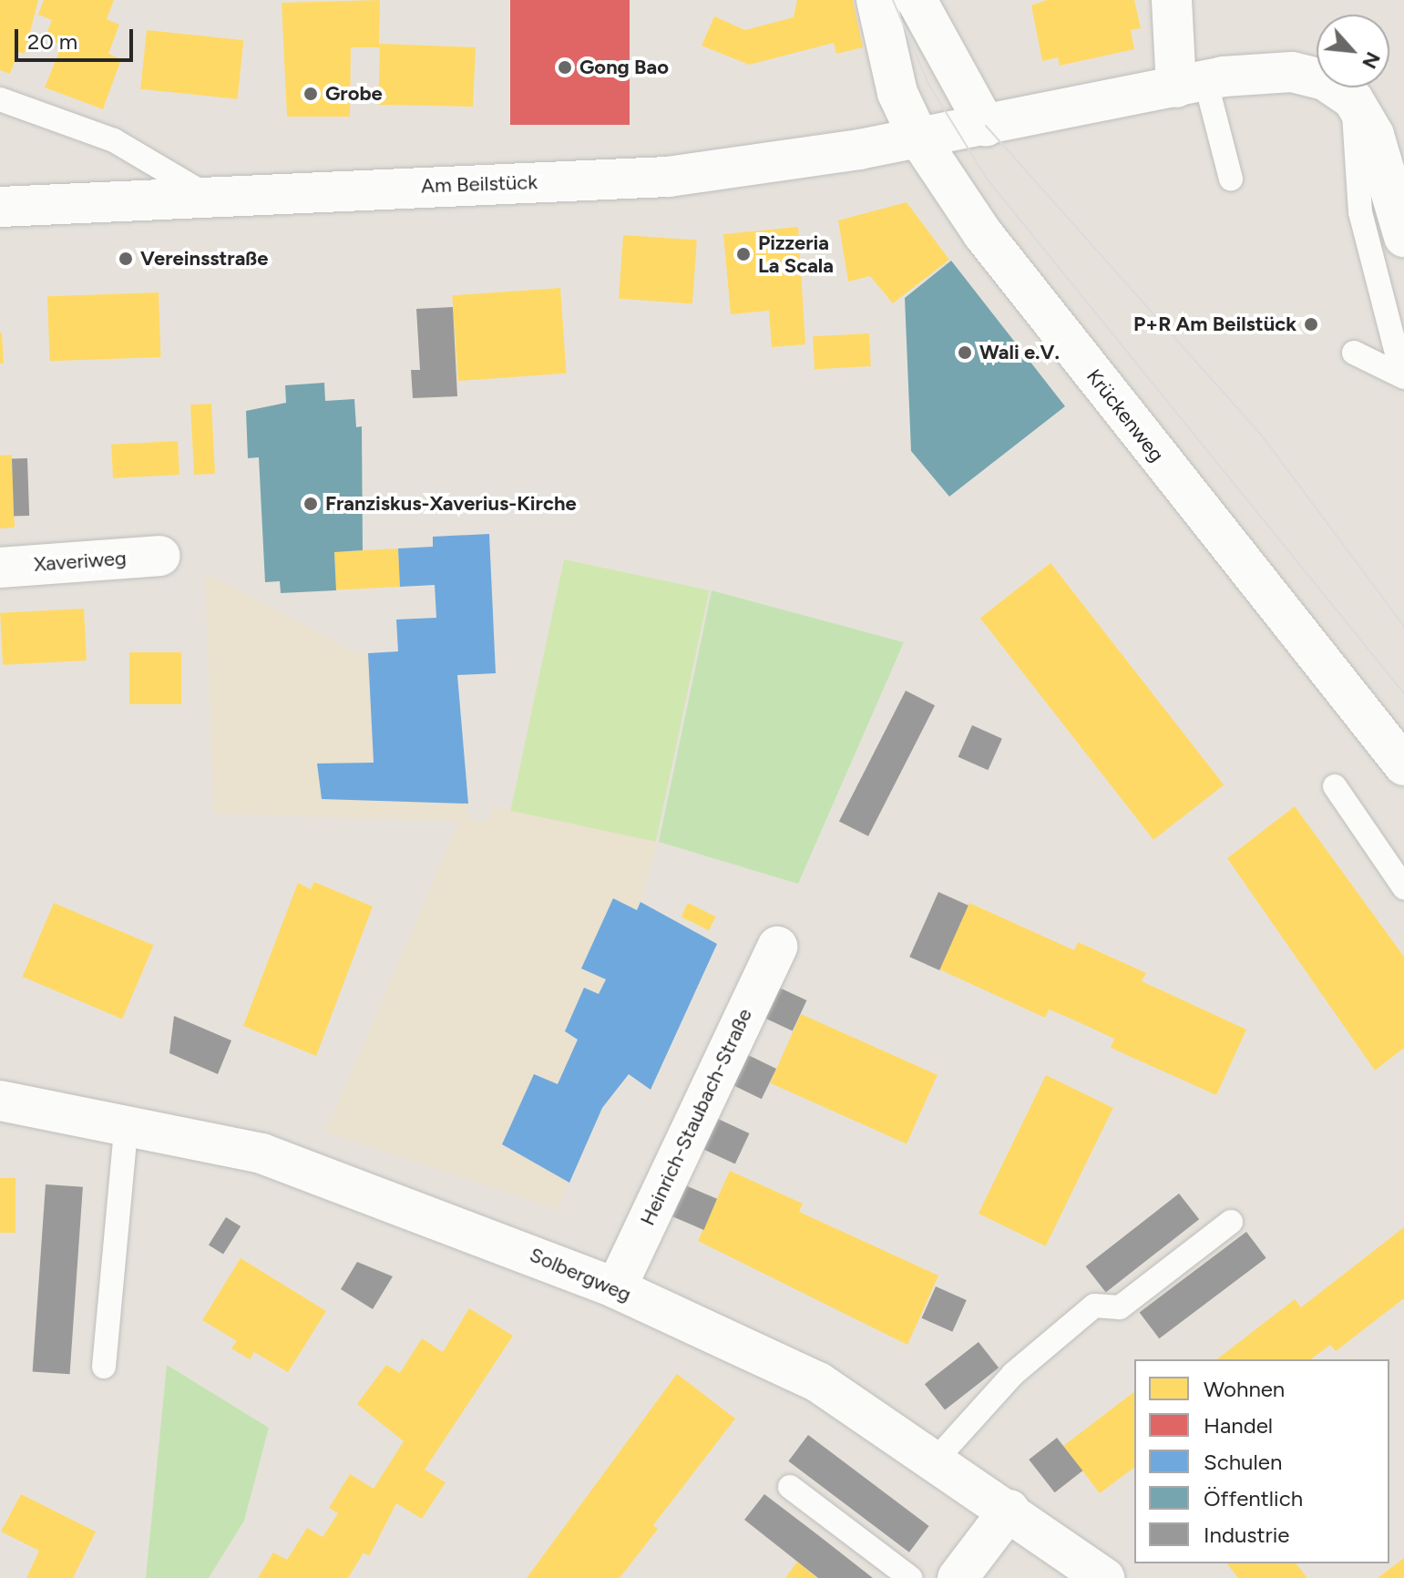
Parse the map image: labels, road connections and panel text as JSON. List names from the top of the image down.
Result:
{
  "streets": {
    "street": [
      "Am Beilstück",
      "Krückenweg",
      "Xaveriweg",
      "Heinrich-Staubach-Straße",
      "Solbergweg"
    ]
  },
  "crossings": [
    ["Am Beilstück", "Krückenweg"],
    ["Heinrich-Staubach-Straße", "Solbergweg"]
  ],
  "places": [
    "Gong Bao",
    "Grobe",
    "Pizzeria La Scala",
    "Vereinsstraße",
    "P+R Am Beilstück",
    "Wali e.V.",
    "Franziskus-Xaverius-Kirche"
  ],
  "legend": [
    "Wohnen",
    "Handel",
    "Schulen",
    "Öffentlich",
    "Industrie"
  ],
  "scale_bar": "20 m",
  "north": "bottom right"
}
